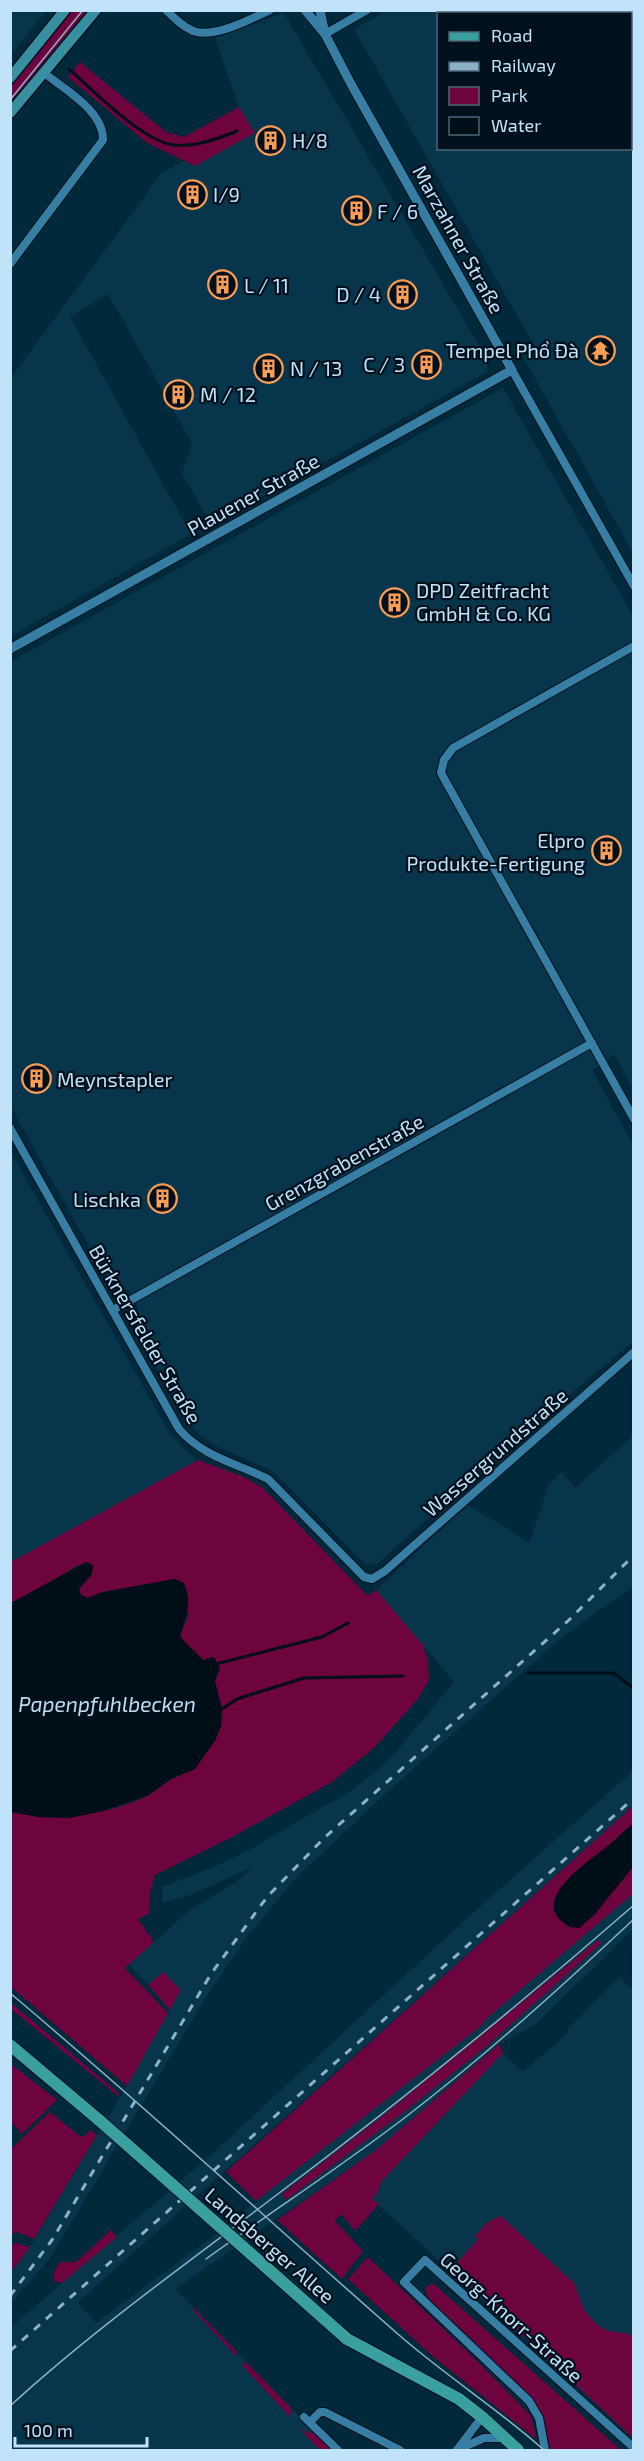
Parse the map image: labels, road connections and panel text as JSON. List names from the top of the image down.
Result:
{
  "streets": {
    "main road": ["Landsberger Allee"],
    "street": [
      "Marzahner Straße",
      "Plauener Straße",
      "Grenzgrabenstraße",
      "Bürknersfelder Straße",
      "Wassergrundstraße",
      "Georg-Knorr-Straße"
    ]
  },
  "crossings": [
    ["Marzahner Straße", "Plauener Straße"],
    ["Grenzgrabenstraße", "Bürknersfelder Straße"],
    ["Bürknersfelder Straße", "Wassergrundstraße"]
  ],
  "water": ["Papenpfuhlbecken"],
  "places": {
    "building": [
      "H/8",
      "I/9",
      "F / 6",
      "L / 11",
      "D / 4",
      "C / 3",
      "N / 13",
      "M / 12",
      "DPD Zeitfracht GmbH & Co. KG",
      "Elpro Produkte-Fertigung",
      "Meynstapler",
      "Lischka"
    ],
    "temple": ["Tempel Phổ Đà"]
  },
  "legend": [
    "Road",
    "Railway",
    "Park",
    "Water"
  ],
  "scale_bar": "100 m"
}
